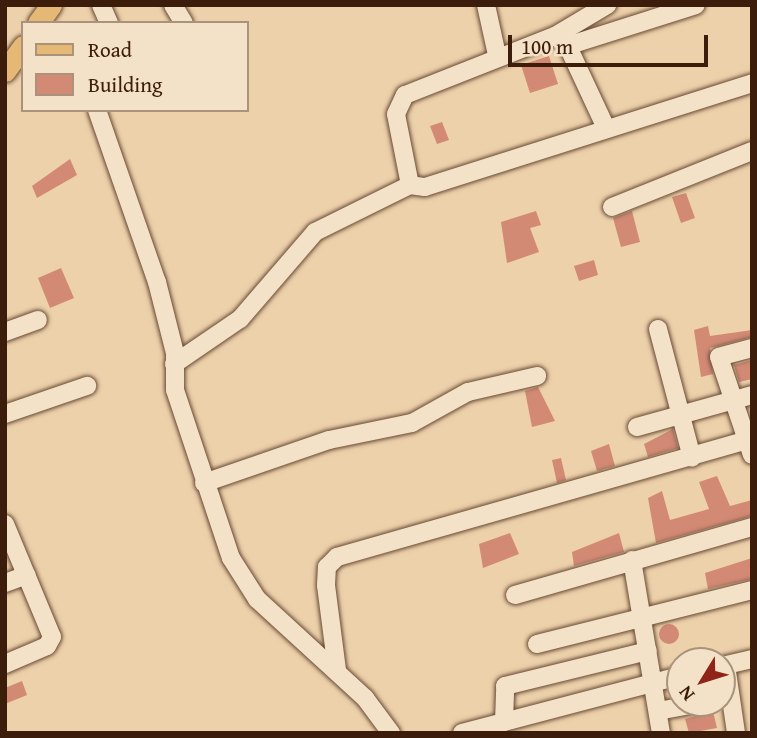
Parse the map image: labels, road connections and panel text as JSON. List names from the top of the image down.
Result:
{
  "legend": ["Road", "Building"],
  "scale_bar": "100 m",
  "north": "bottom left"
}
